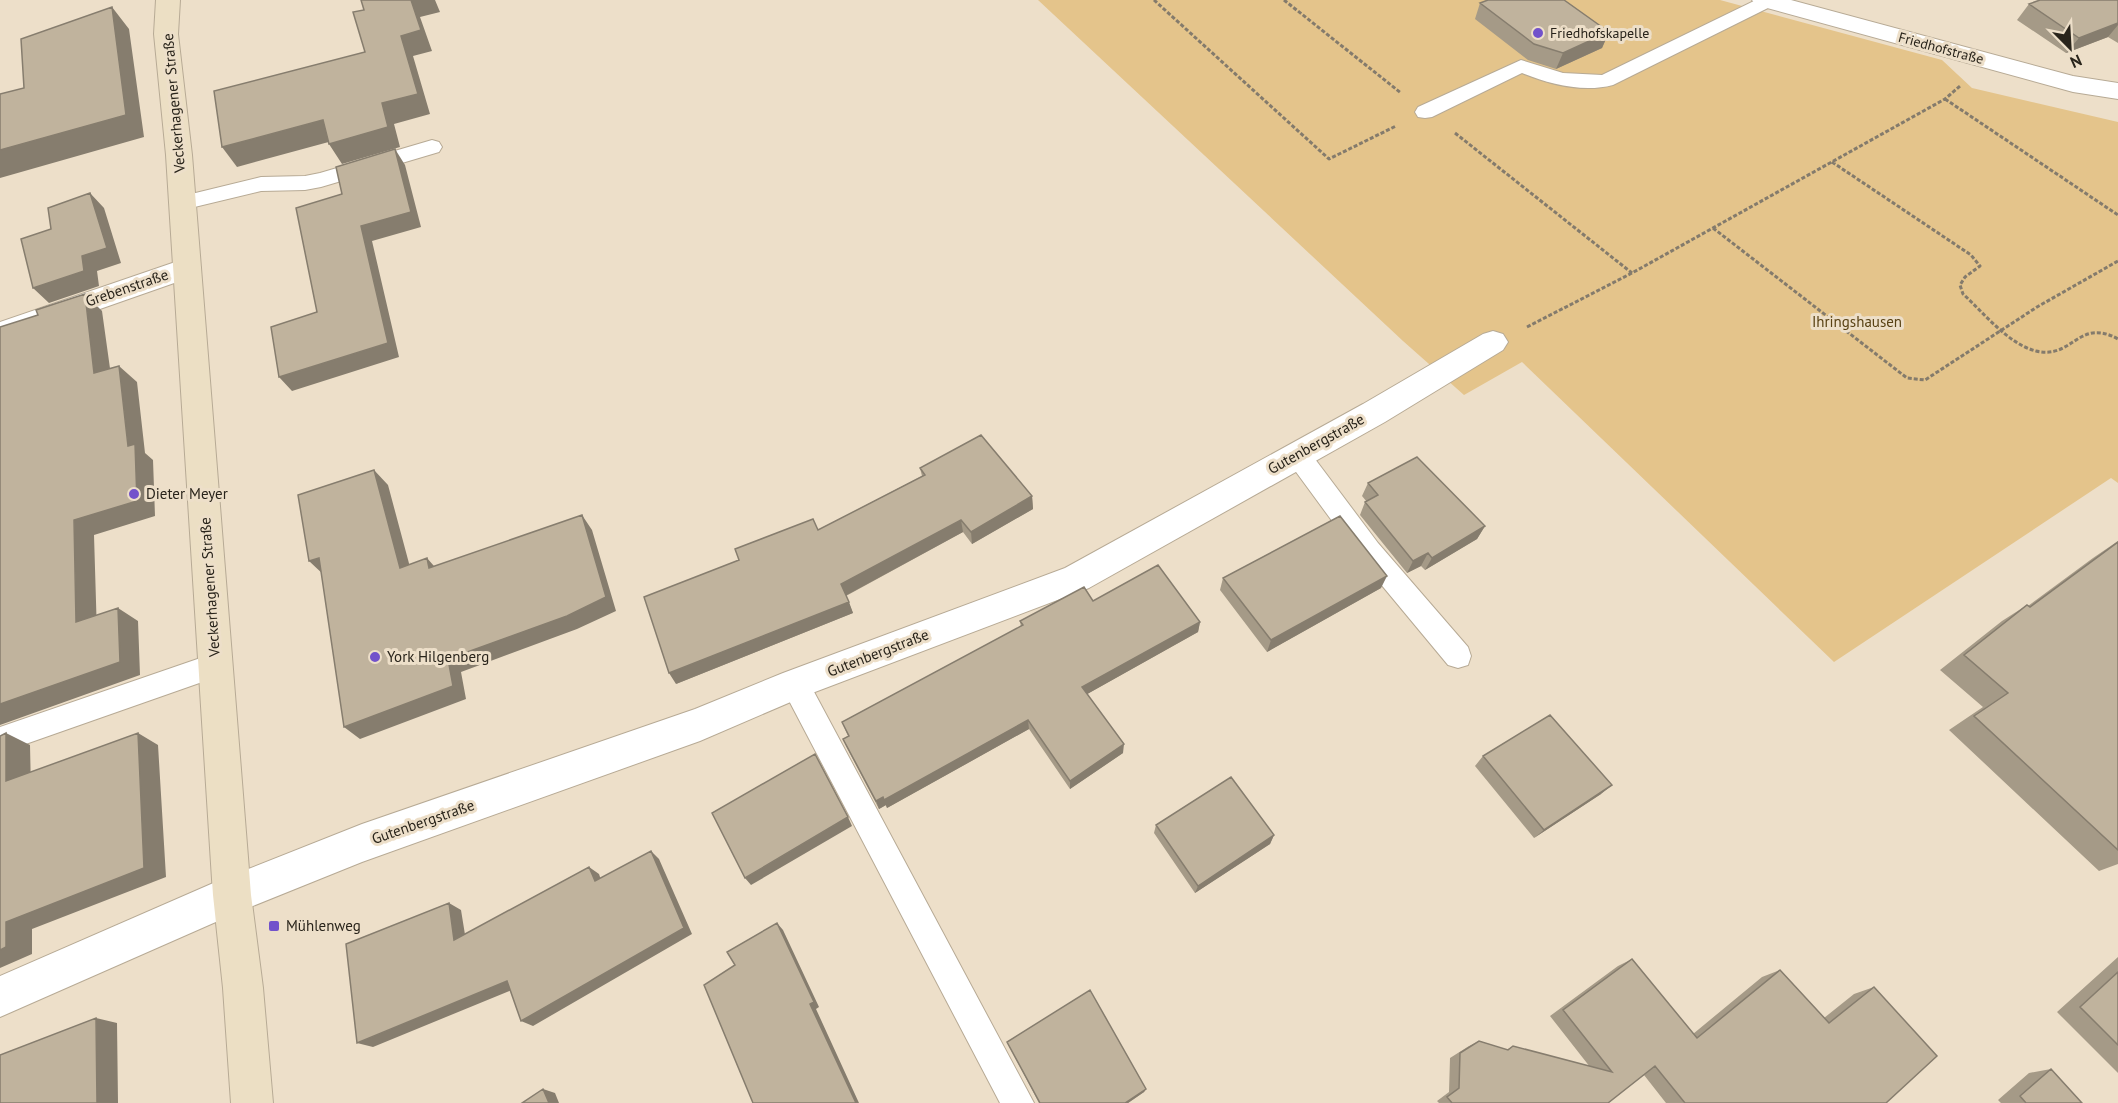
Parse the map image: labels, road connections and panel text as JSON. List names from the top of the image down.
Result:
{
  "streets": {
    "street": [
      "Friedhofstraße",
      "Veckerhagener Straße",
      "Grebenstraße",
      "Gutenbergstraße"
    ]
  },
  "crossings": [
    ["Veckerhagener Straße", "Grebenstraße"],
    ["Veckerhagener Straße", "Gutenbergstraße"]
  ],
  "parks": ["Ihringshausen"],
  "places": {
    "other": ["Friedhofskapelle", "Dieter Meyer", "York Hilgenberg"],
    "transit": ["Mühlenweg"]
  },
  "north": "bottom right"
}
